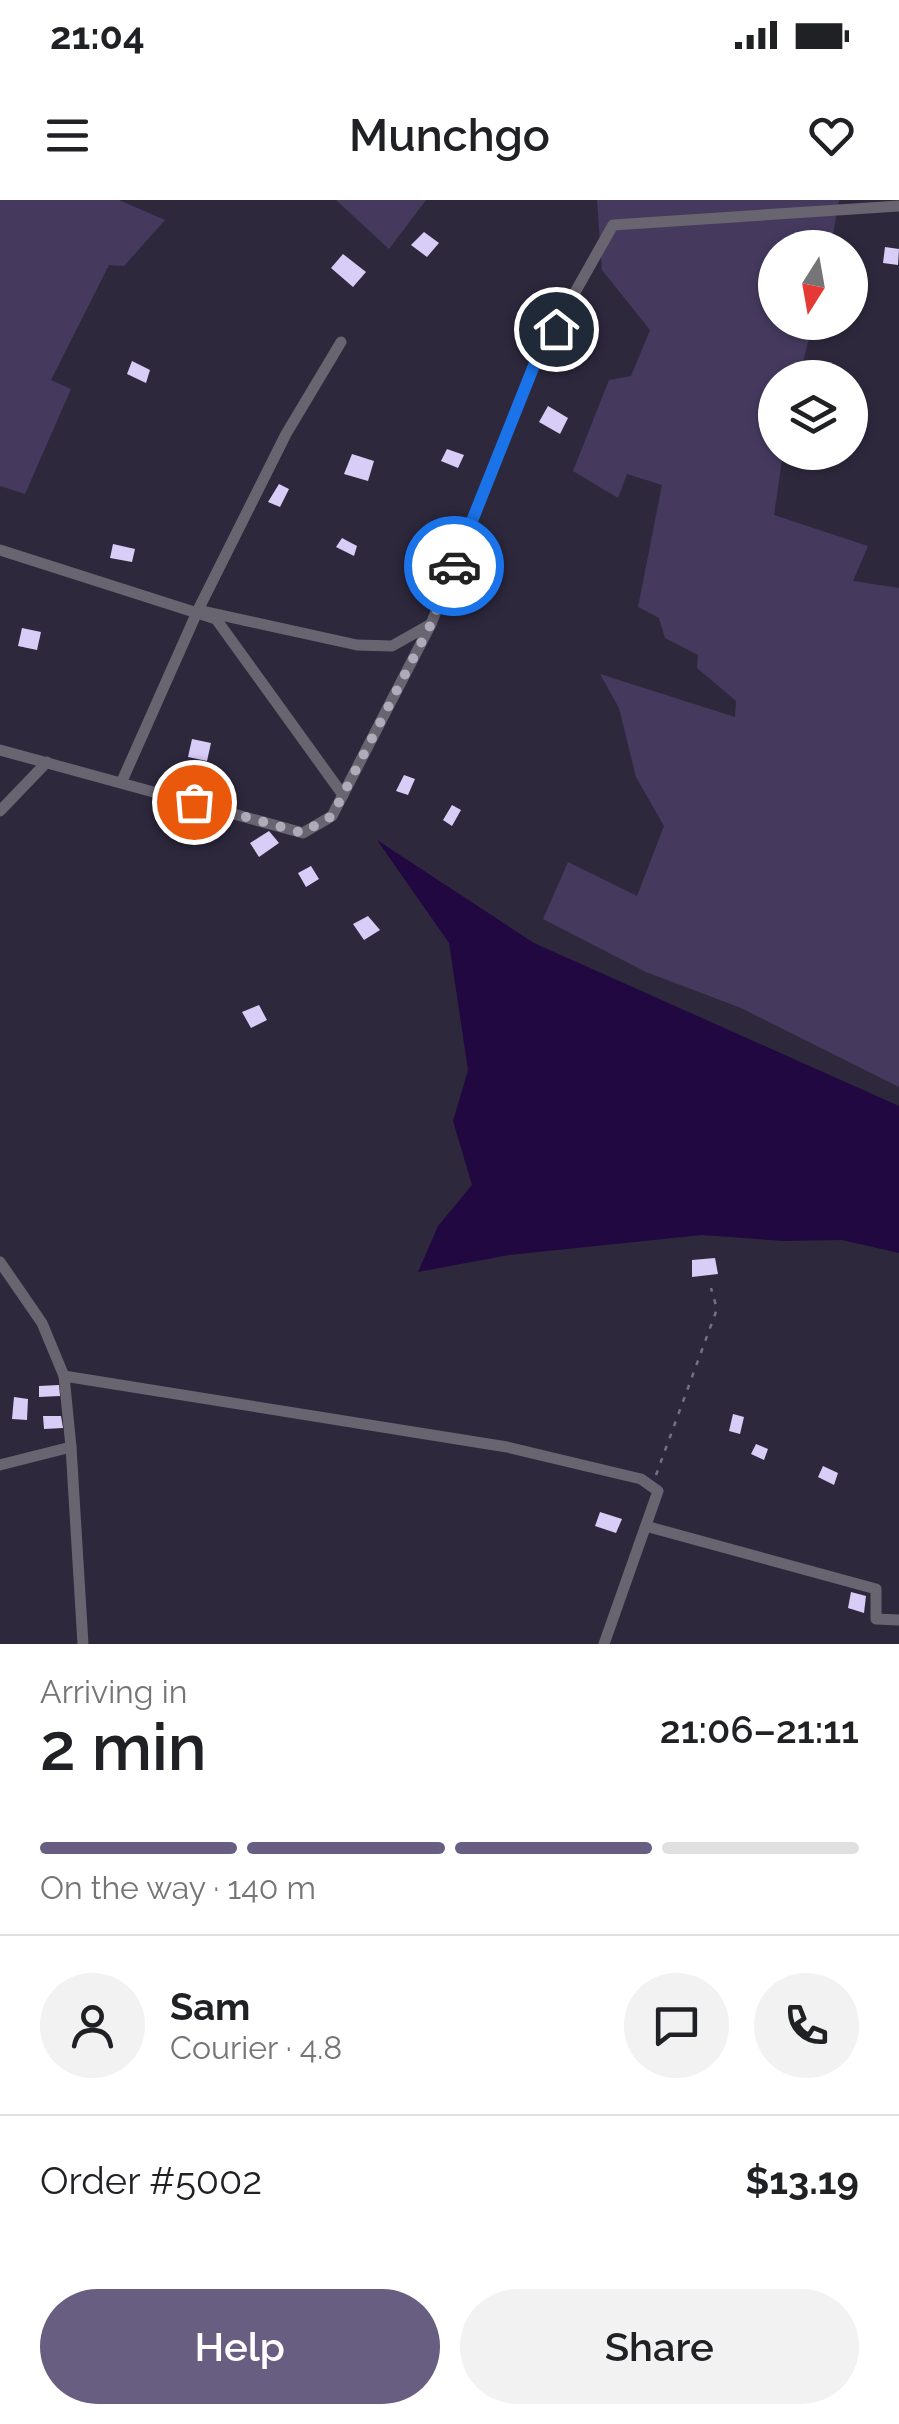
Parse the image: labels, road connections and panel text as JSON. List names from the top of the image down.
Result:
{
  "north": "bottom",
  "page": {
    "status": "21:04",
    "header": "Munchgo",
    "heading": ["2 min", "Arriving in", "21:06–21:11"],
    "panel": [
      "Sam",
      "Courier · 4.8",
      "Order #5002",
      "$13.19"
    ],
    "bar": "On the way · 140 m",
    "buttons": ["Help", "Share"]
  }
}
